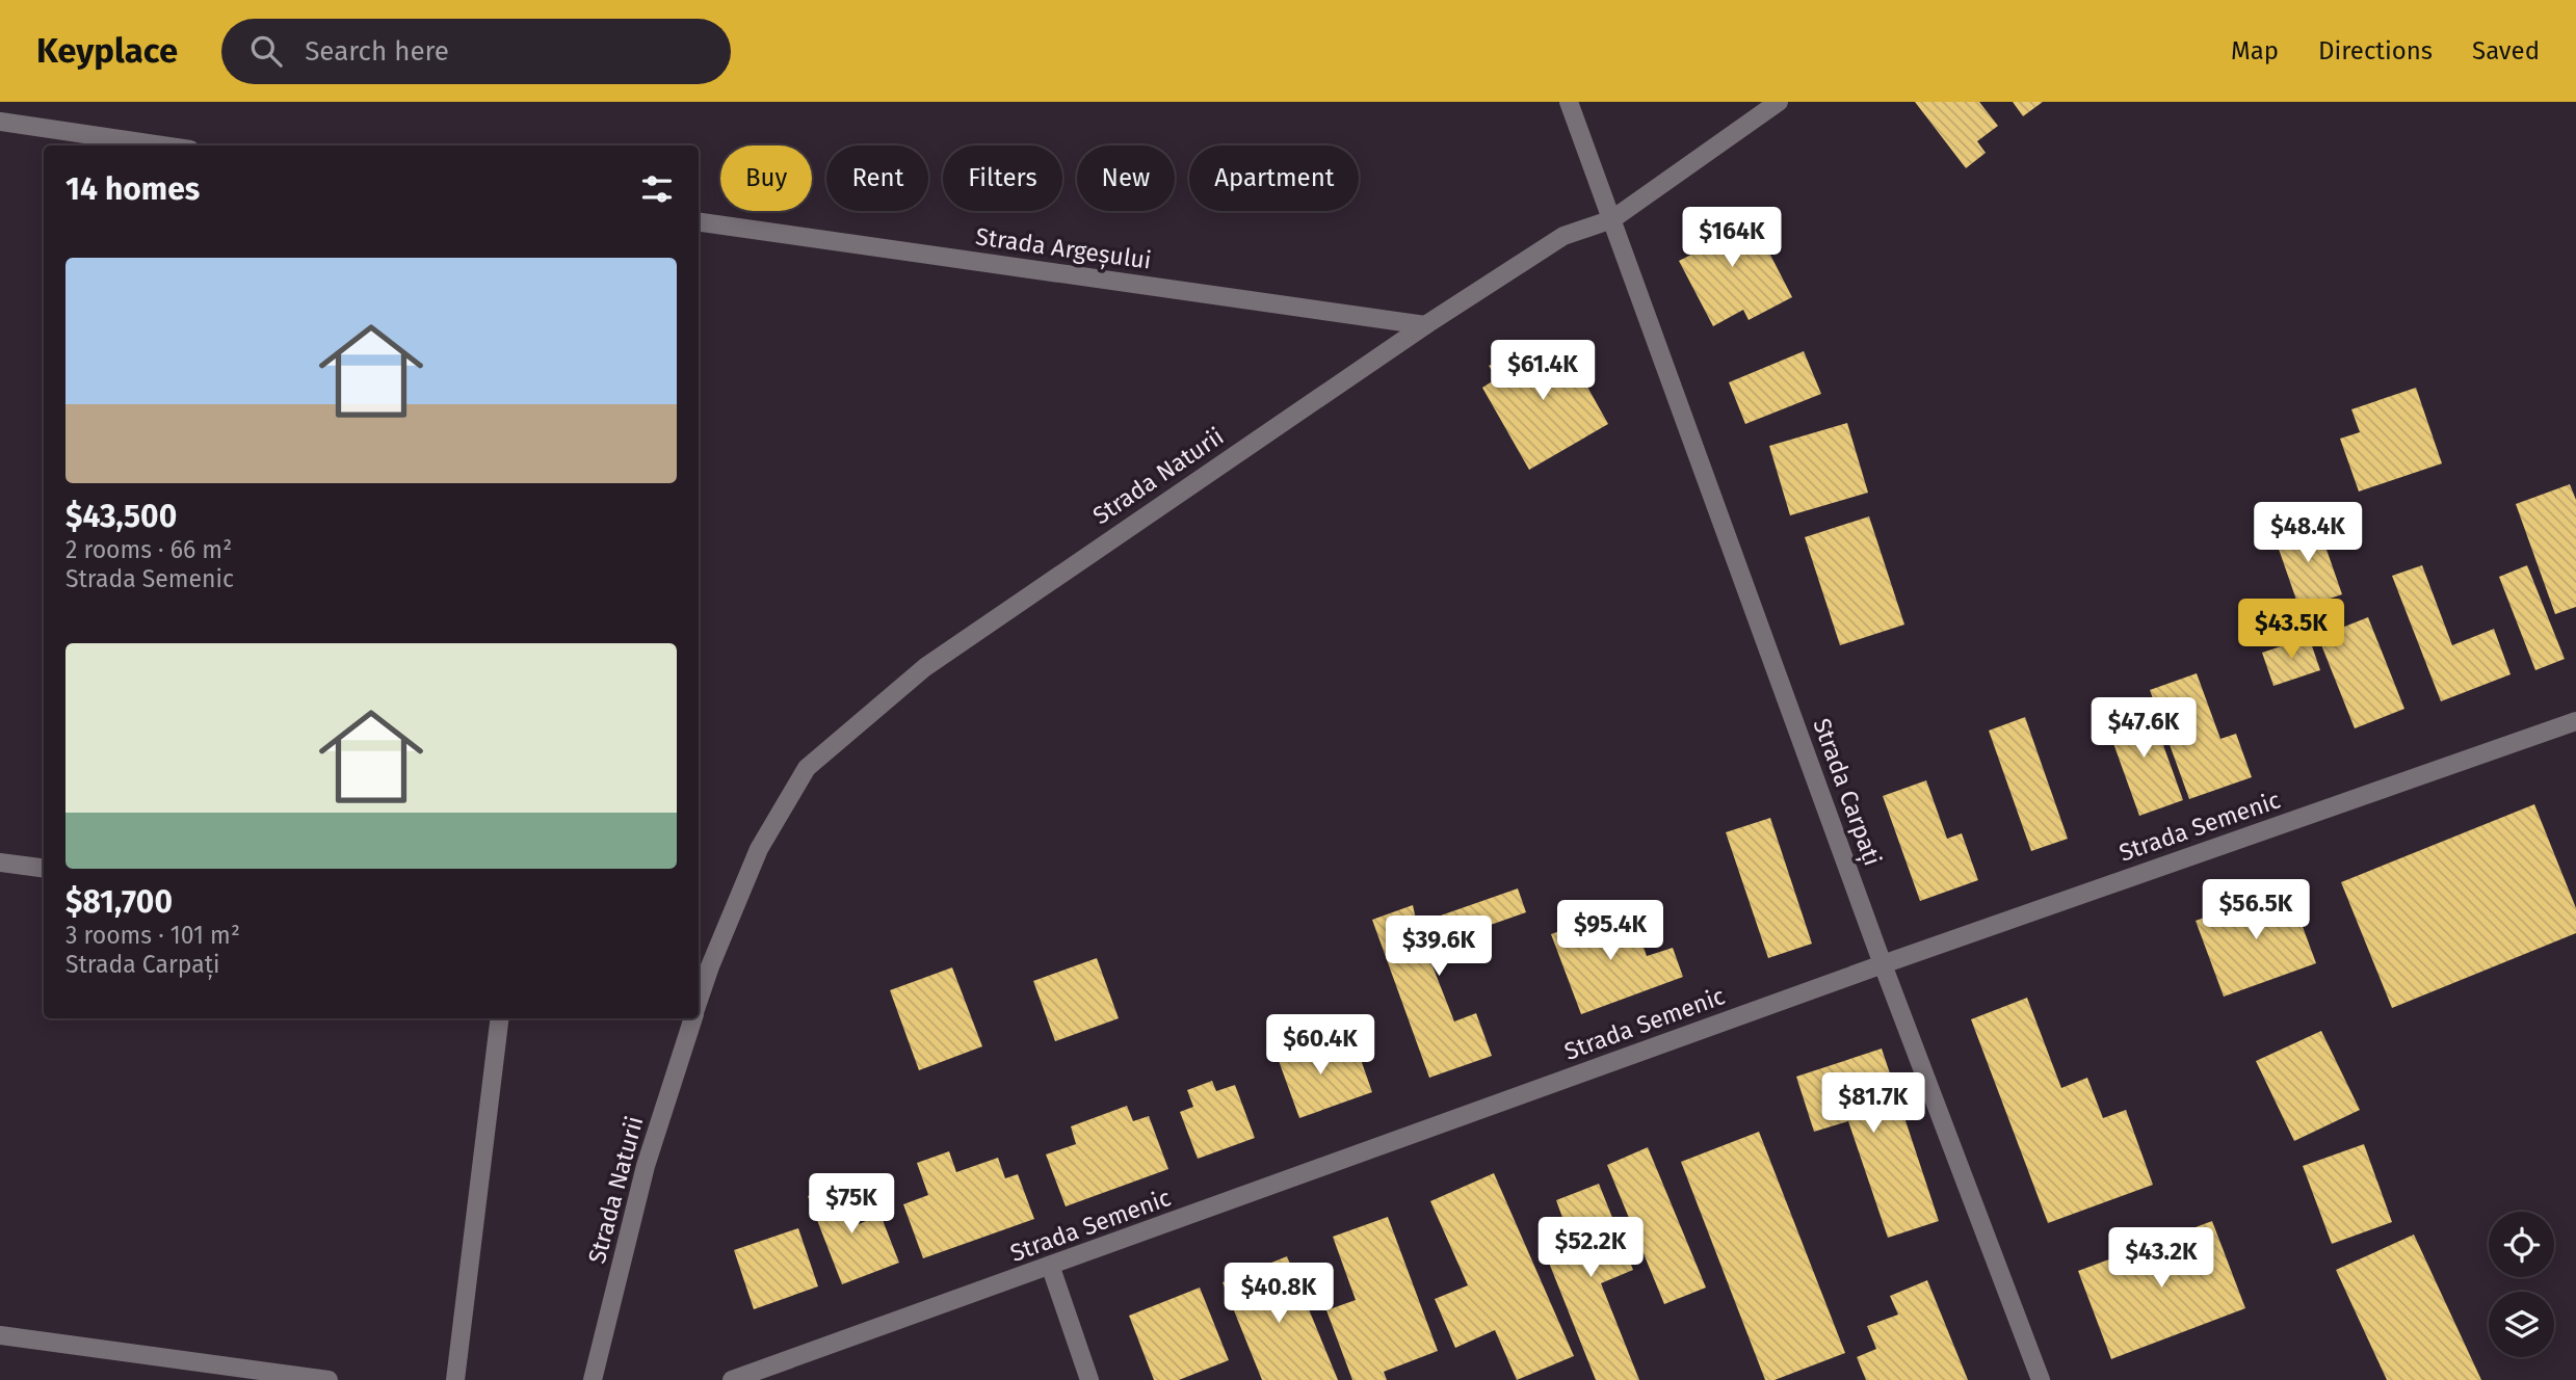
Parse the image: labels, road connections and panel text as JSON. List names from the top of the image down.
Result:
{
  "streets": {
    "street": [
      "Strada Argeșului",
      "Strada Naturii",
      "Strada Carpați",
      "Strada Semenic"
    ]
  },
  "crossings": [
    ["Strada Argeșului", "Strada Naturii"],
    ["Strada Naturii", "Strada Carpați"],
    ["Strada Carpați", "Strada Semenic"]
  ],
  "page": {
    "header": "Keyplace",
    "search": "Search here",
    "nav": ["Map", "Directions", "Saved"],
    "chip": [
      "Buy",
      "Rent",
      "Filters",
      "New",
      "Apartment"
    ],
    "heading": "14 homes",
    "price": [
      "$164K",
      "$61.4K",
      "$48.4K",
      "$43.5K",
      "$47.6K",
      "$56.5K",
      "$95.4K",
      "$39.6K",
      "$60.4K",
      "$81.7K",
      "$75K",
      "$52.2K",
      "$43.2K",
      "$40.8K"
    ],
    "list": [
      {
        "name": "$43,500",
        "note": "2 rooms · 66 m² · Strada Semenic"
      },
      {
        "name": "$81,700",
        "note": "3 rooms · 101 m² · Strada Carpați"
      }
    ]
  }
}
